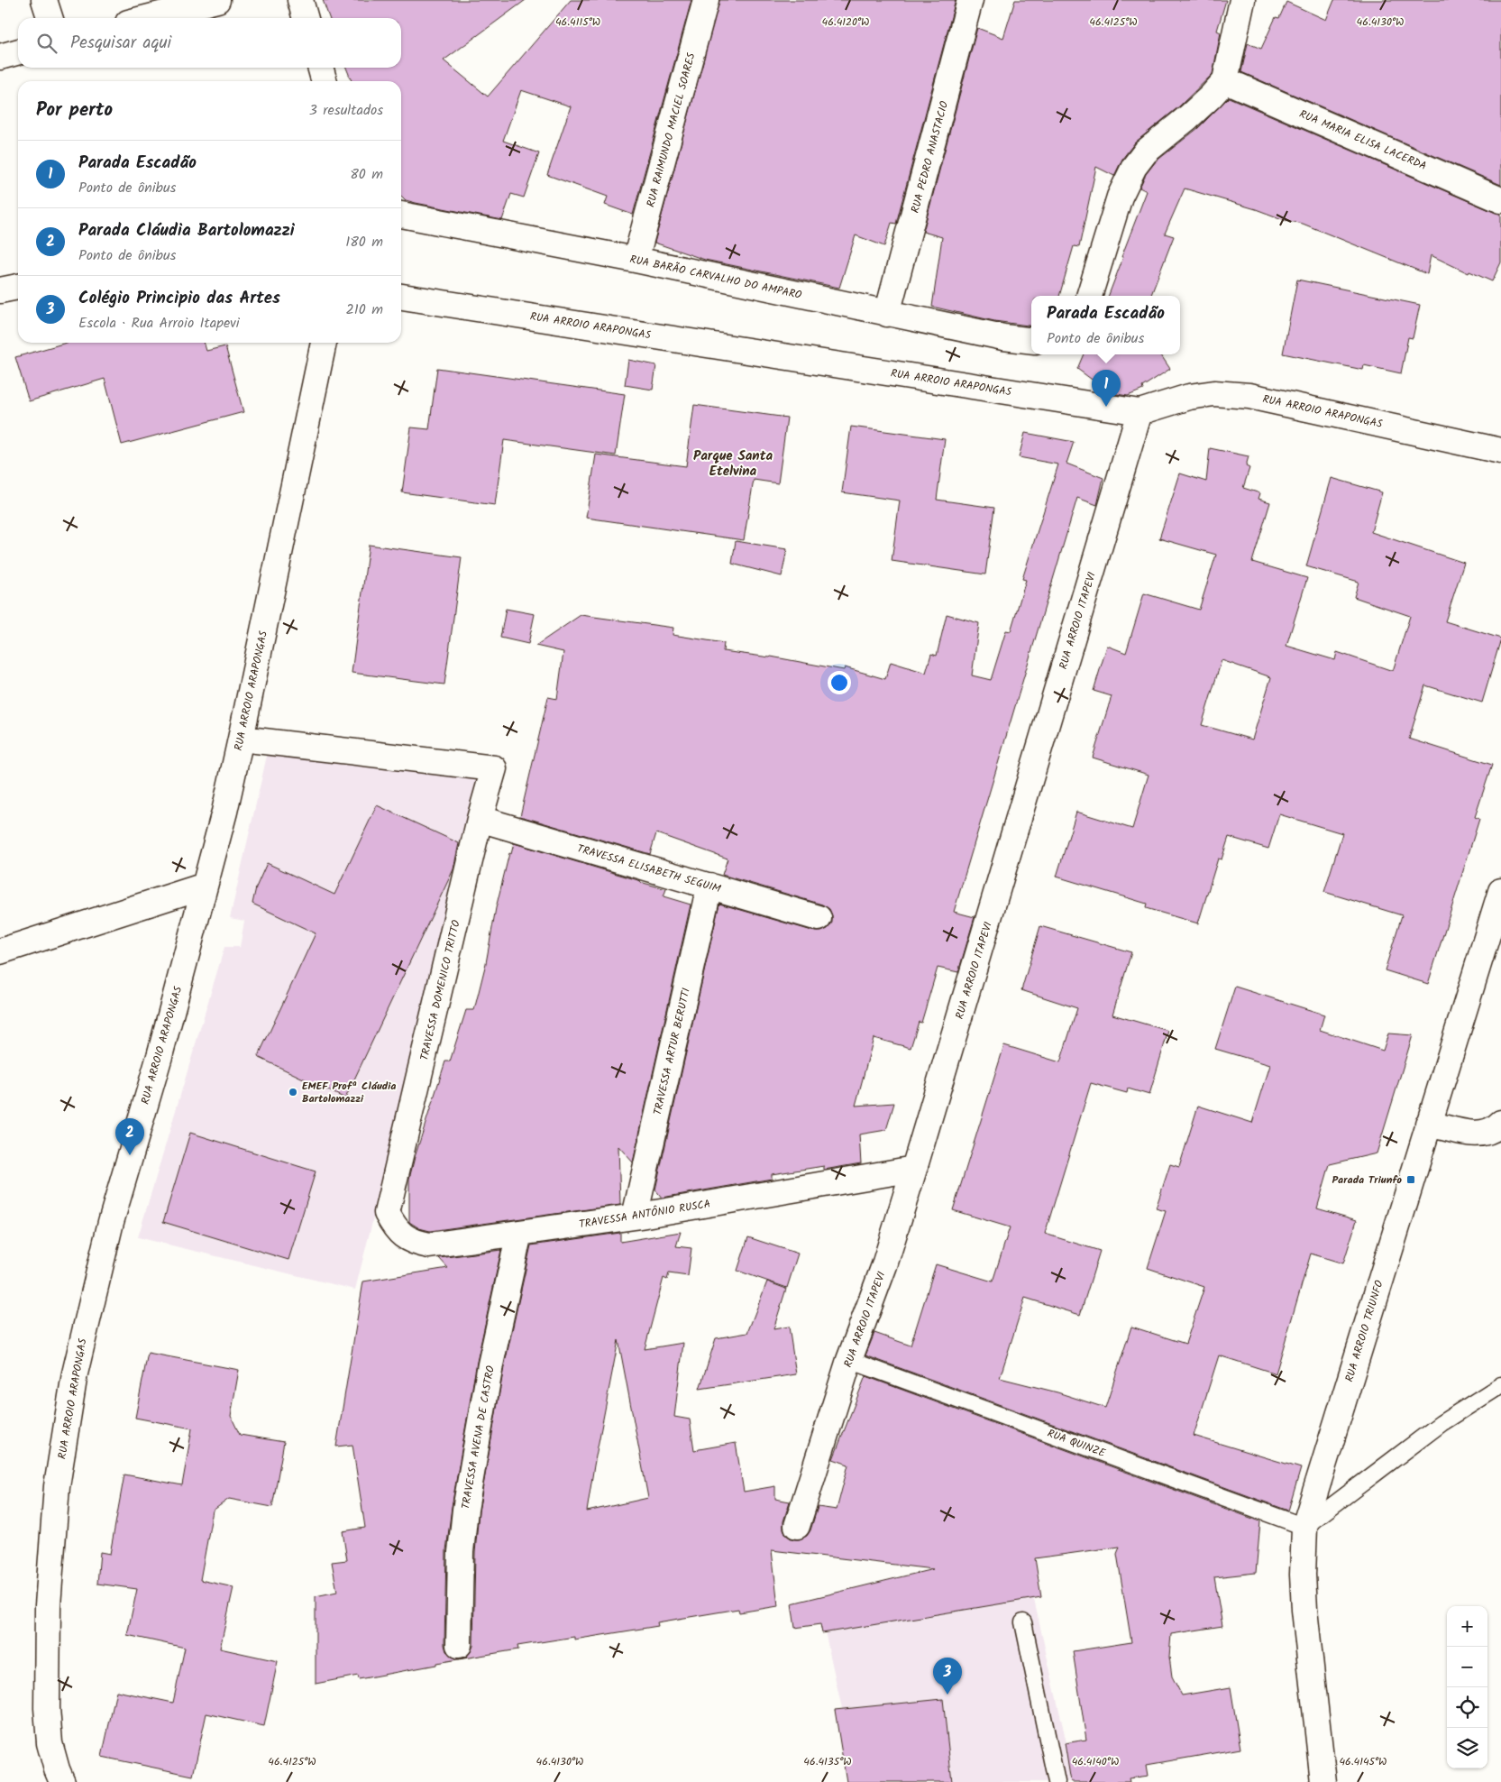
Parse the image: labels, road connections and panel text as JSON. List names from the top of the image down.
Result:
{
  "streets": {
    "street": [
      "RUA RAIMUNDO MACIEL SOARES",
      "RUA MARIA ELISA LACERDA",
      "RUA PEDRO ANASTACIO",
      "RUA BARÃO CARVALHO DO AMPARO",
      "RUA ARROIO ARAPONGAS",
      "RUA ARROIO ITAPEVI",
      "TRAVESSA ELISABETH SEGUIM",
      "TRAVESSA DOMENICO TRITTO",
      "TRAVESSA ARTUR BERUTTI",
      "TRAVESSA ANTÔNIO RUSCA",
      "RUA ARROIO TRIUNFO",
      "TRAVESSA AVENA DE CASTRO"
    ],
    "lane": ["RUA QUINZE"]
  },
  "crossings": [
    ["RUA RAIMUNDO MACIEL SOARES", "RUA BARÃO CARVALHO DO AMPARO"],
    ["RUA PEDRO ANASTACIO", "RUA BARÃO CARVALHO DO AMPARO"],
    ["RUA ARROIO ARAPONGAS", "RUA ARROIO ITAPEVI"],
    ["RUA ARROIO ARAPONGAS", "TRAVESSA DOMENICO TRITTO"],
    ["RUA ARROIO ITAPEVI", "TRAVESSA ANTÔNIO RUSCA"],
    ["RUA ARROIO ITAPEVI", "RUA QUINZE"],
    ["TRAVESSA ELISABETH SEGUIM", "TRAVESSA DOMENICO TRITTO"],
    ["TRAVESSA ELISABETH SEGUIM", "TRAVESSA ARTUR BERUTTI"],
    ["TRAVESSA DOMENICO TRITTO", "TRAVESSA ANTÔNIO RUSCA"],
    ["TRAVESSA ARTUR BERUTTI", "TRAVESSA ANTÔNIO RUSCA"],
    ["TRAVESSA ANTÔNIO RUSCA", "TRAVESSA AVENA DE CASTRO"],
    ["RUA ARROIO TRIUNFO", "RUA QUINZE"]
  ],
  "districts": ["Parque Santa Etelvina"],
  "places": {
    "other": ["EMEF Profª Cláudia Bartolomazzi"],
    "transit": ["Parada Triunfo"]
  },
  "page": {
    "search": "Pesquisar aqui",
    "heading": ["Por perto", "3 resultados"],
    "list": [
      {
        "mark": "1",
        "name": "Parada Escadão",
        "note": "Ponto de ônibus",
        "value": "80 m"
      },
      {
        "mark": "2",
        "name": "Parada Cláudia Bartolomazzi",
        "note": "Ponto de ônibus",
        "value": "180 m"
      },
      {
        "mark": "3",
        "name": "Colégio Principio das Artes",
        "note": "Escola · Rua Arroio Itapevi",
        "value": "210 m"
      }
    ],
    "popup": ["Parada Escadão", "Ponto de ônibus"],
    "pins": ["1", "2", "3"],
    "map_buttons": ["+", "−"]
  },
  "coordinates": [
    "46.4120°W",
    "46.4115°W",
    "46.4125°W",
    "46.4130°W",
    "46.4135°W",
    "46.4140°W",
    "46.4145°W"
  ]
}
